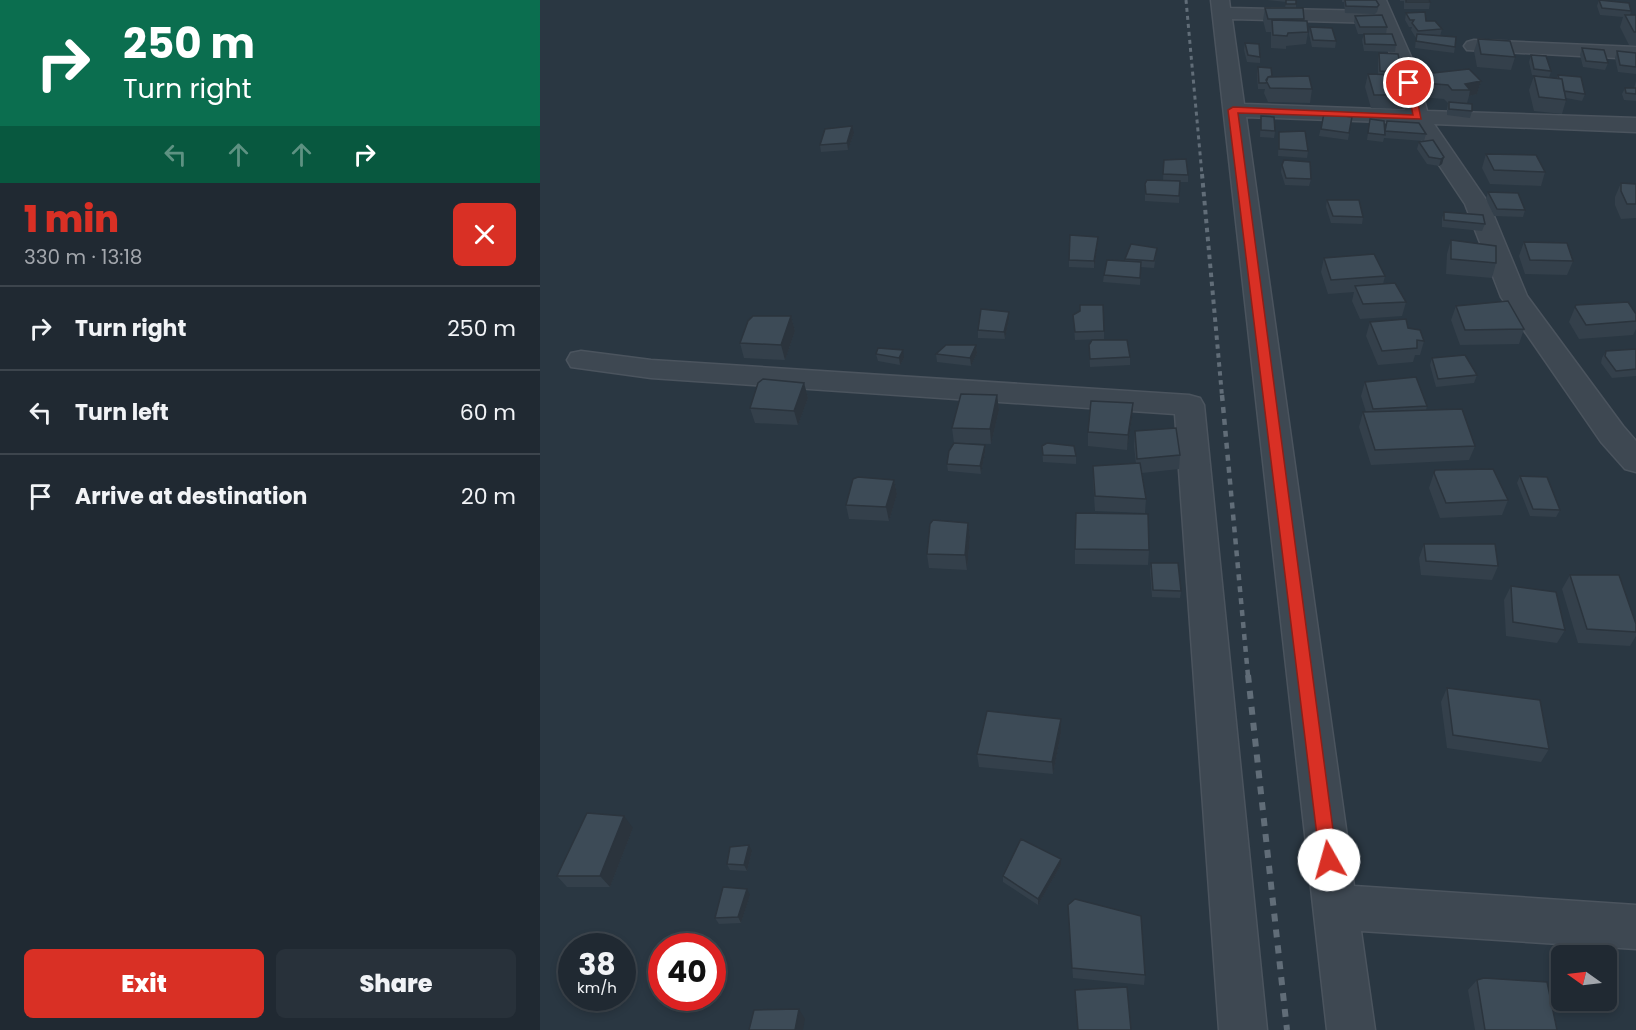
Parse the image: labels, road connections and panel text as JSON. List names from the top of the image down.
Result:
{
  "north": "left",
  "page": {
    "turn": ["250 m", "Turn right"],
    "heading": ["1 min", "330 m · 13:18"],
    "list": [
      {
        "name": "Turn right",
        "value": "250 m"
      },
      {
        "name": "Turn left",
        "value": "60 m"
      },
      {
        "name": "Arrive at destination",
        "value": "20 m"
      }
    ],
    "speed": "38 km/h",
    "limit": "40",
    "buttons": ["Exit", "Share"]
  }
}
